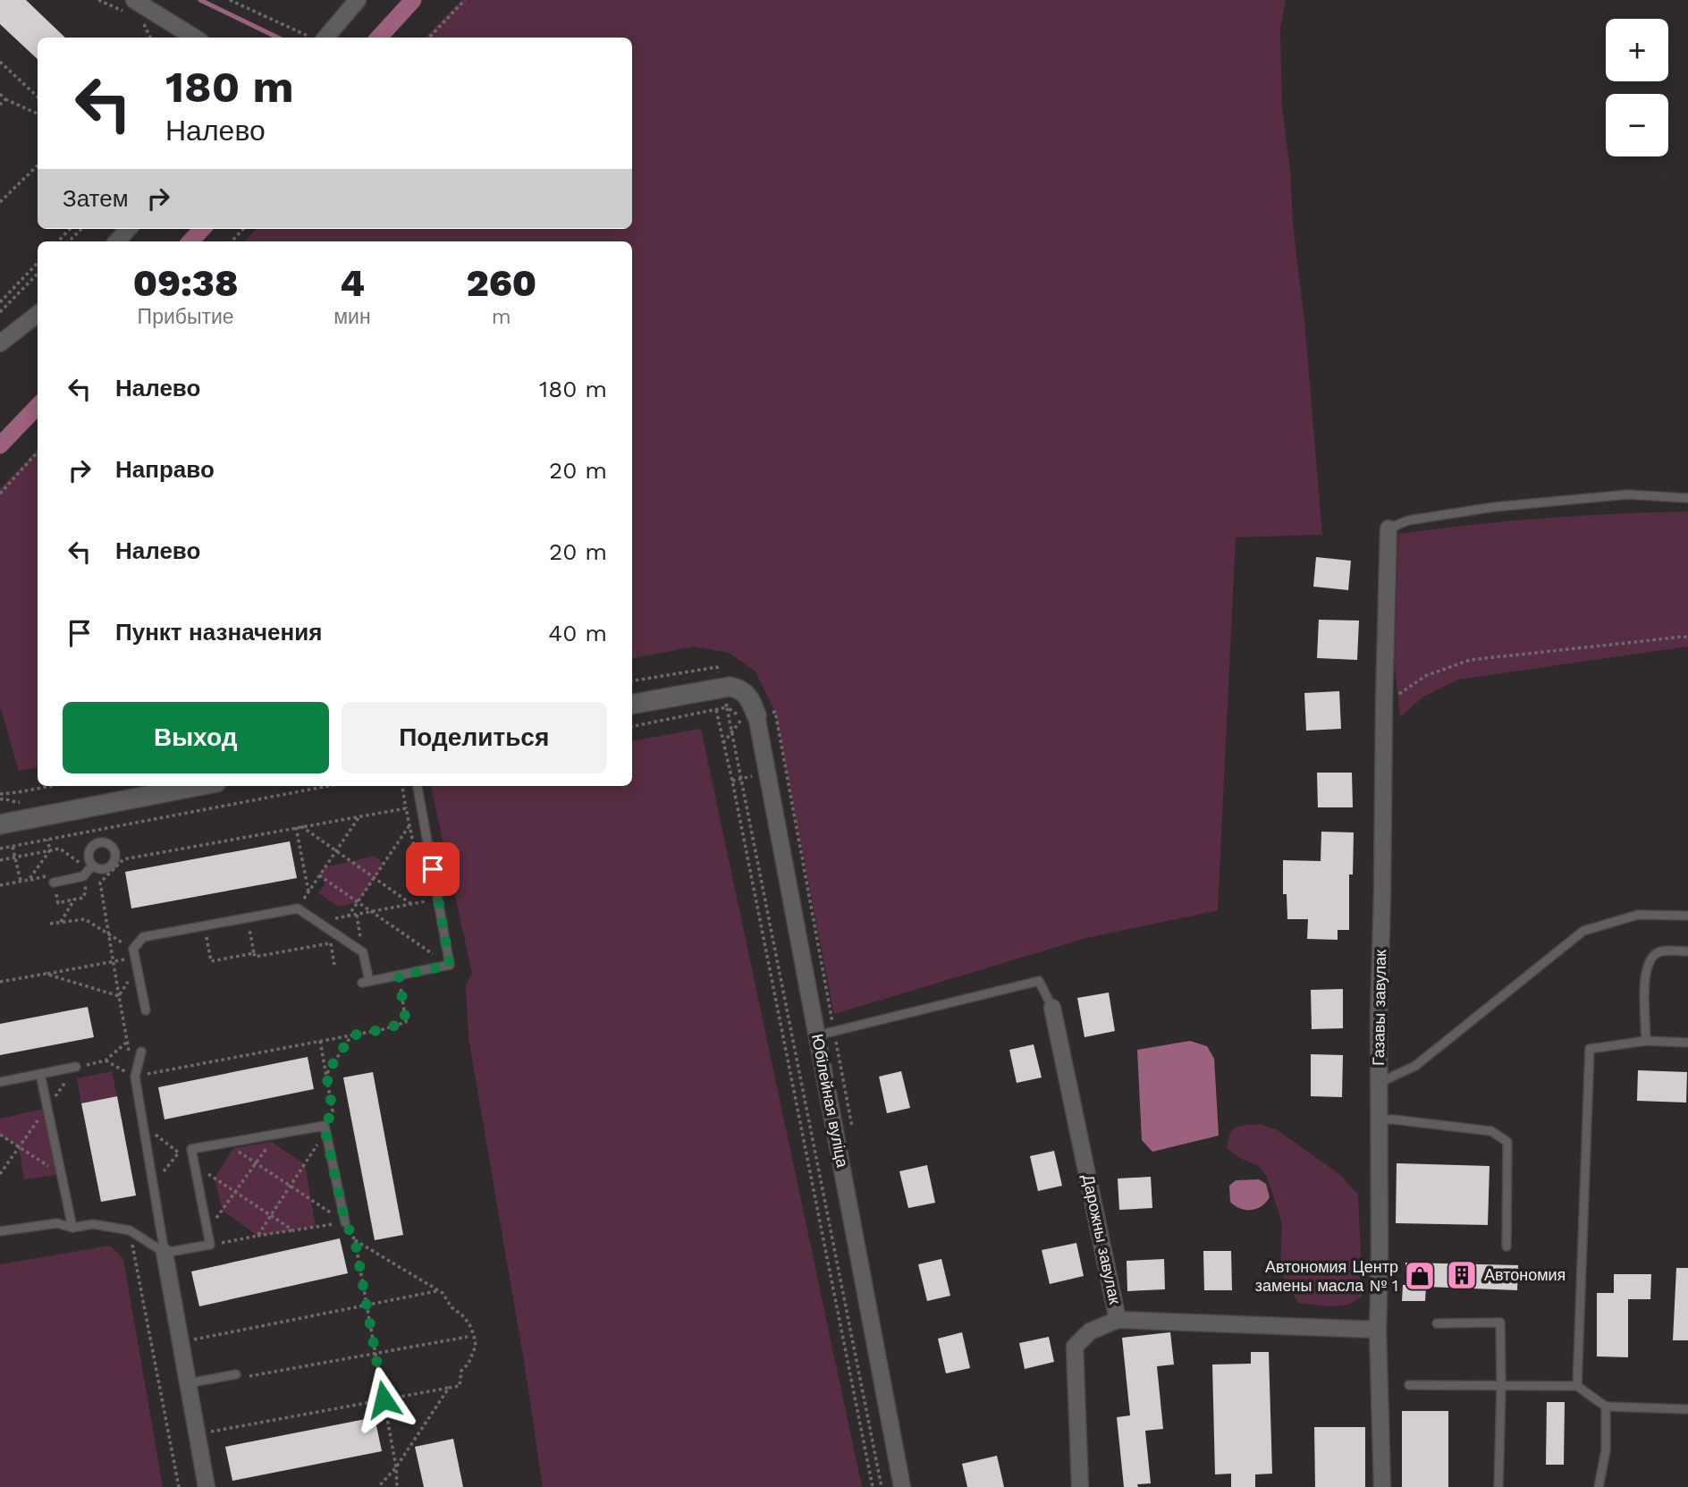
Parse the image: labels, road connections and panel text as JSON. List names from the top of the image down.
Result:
{
  "streets": {
    "street": ["Газавы завулак", "Юбілейная вуліца", "Дарожны завулак"]
  },
  "places": {
    "building": ["Автономия"],
    "shop": ["Автономия Центр замены масла № 1"]
  },
  "page": {
    "map_buttons": ["+", "−"],
    "turn": ["180 m", "Налево"],
    "then": "Затем",
    "eta": [
      "09:38",
      "Прибытие",
      "4",
      "мин",
      "260",
      "m"
    ],
    "list": [
      {
        "name": "Налево",
        "value": "180 m"
      },
      {
        "name": "Направо",
        "value": "20 m"
      },
      {
        "name": "Налево",
        "value": "20 m"
      },
      {
        "name": "Пункт назначения",
        "value": "40 m"
      }
    ],
    "buttons": ["Выход", "Поделиться"]
  }
}
